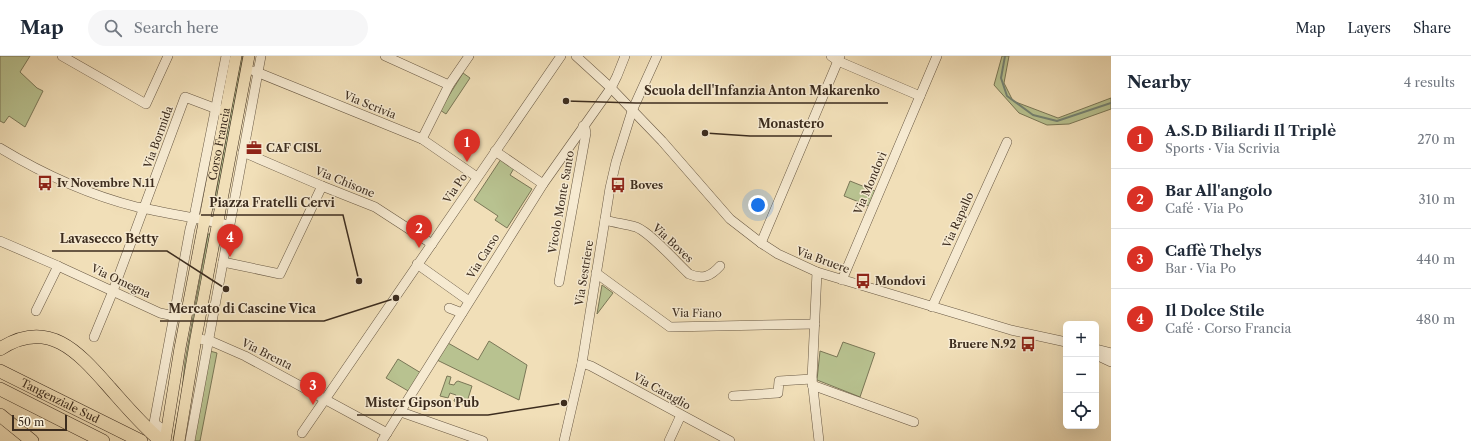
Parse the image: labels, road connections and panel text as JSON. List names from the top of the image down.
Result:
{
  "streets": {
    "highway": ["Tangenziale Sud"],
    "main road": ["Corso Francia"],
    "street": [
      "Via Scrivia",
      "Via Bormida",
      "Via Chisone",
      "Via Mondovì",
      "Via Po",
      "Vicolo Monte Santo",
      "Via Rapallo",
      "Via Boves",
      "Via Carso",
      "Via Bruere",
      "Via Sestriere",
      "Via Omegna",
      "Via Fiano",
      "Via Brenta",
      "Via Caraglio"
    ]
  },
  "crossings": [
    ["Via Scrivia", "Corso Francia"],
    ["Via Scrivia", "Via Po"],
    ["Via Bormida", "Corso Francia"],
    ["Via Bormida", "Via Omegna"],
    ["Corso Francia", "Via Chisone"],
    ["Corso Francia", "Via Omegna"],
    ["Corso Francia", "Via Brenta"],
    ["Via Chisone", "Via Po"],
    ["Via Mondovì", "Via Bruere"],
    ["Via Po", "Via Brenta"],
    ["Vicolo Monte Santo", "Via Carso"],
    ["Via Rapallo", "Via Bruere"],
    ["Via Boves", "Via Sestriere"],
    ["Via Carso", "Via Bruere"],
    ["Via Carso", "Via Brenta"],
    ["Via Bruere", "Via Sestriere"],
    ["Via Sestriere", "Via Fiano"],
    ["Via Sestriere", "Via Caraglio"]
  ],
  "places": {
    "other": [
      "Scuola dell'Infanzia Anton Makarenko",
      "Monastero",
      "Piazza Fratelli Cervi",
      "Lavasecco Betty",
      "Mercato di Cascine Vica",
      "Mister Gipson Pub"
    ],
    "office": ["CAF CISL"],
    "bus stop": [
      "Iv Novembre N.11",
      "Boves",
      "Mondovi",
      "Bruere N.92"
    ]
  },
  "scale_bar": "50 m",
  "page": {
    "header": "Map",
    "search": "Search here",
    "nav": ["Map", "Layers", "Share"],
    "heading": ["Nearby", "4 results"],
    "list": [
      {
        "mark": "1",
        "name": "A.S.D Biliardi Il Triplè",
        "note": "Sports · Via Scrivia",
        "value": "270 m"
      },
      {
        "mark": "2",
        "name": "Bar All'angolo",
        "note": "Café · Via Po",
        "value": "310 m"
      },
      {
        "mark": "3",
        "name": "Caffè Thelys",
        "note": "Bar · Via Po",
        "value": "440 m"
      },
      {
        "mark": "4",
        "name": "Il Dolce Stile",
        "note": "Café · Corso Francia",
        "value": "480 m"
      }
    ],
    "pins": [
      "1",
      "2",
      "4",
      "3"
    ],
    "map_buttons": ["+", "−"],
    "scale": "50 m"
  }
}
